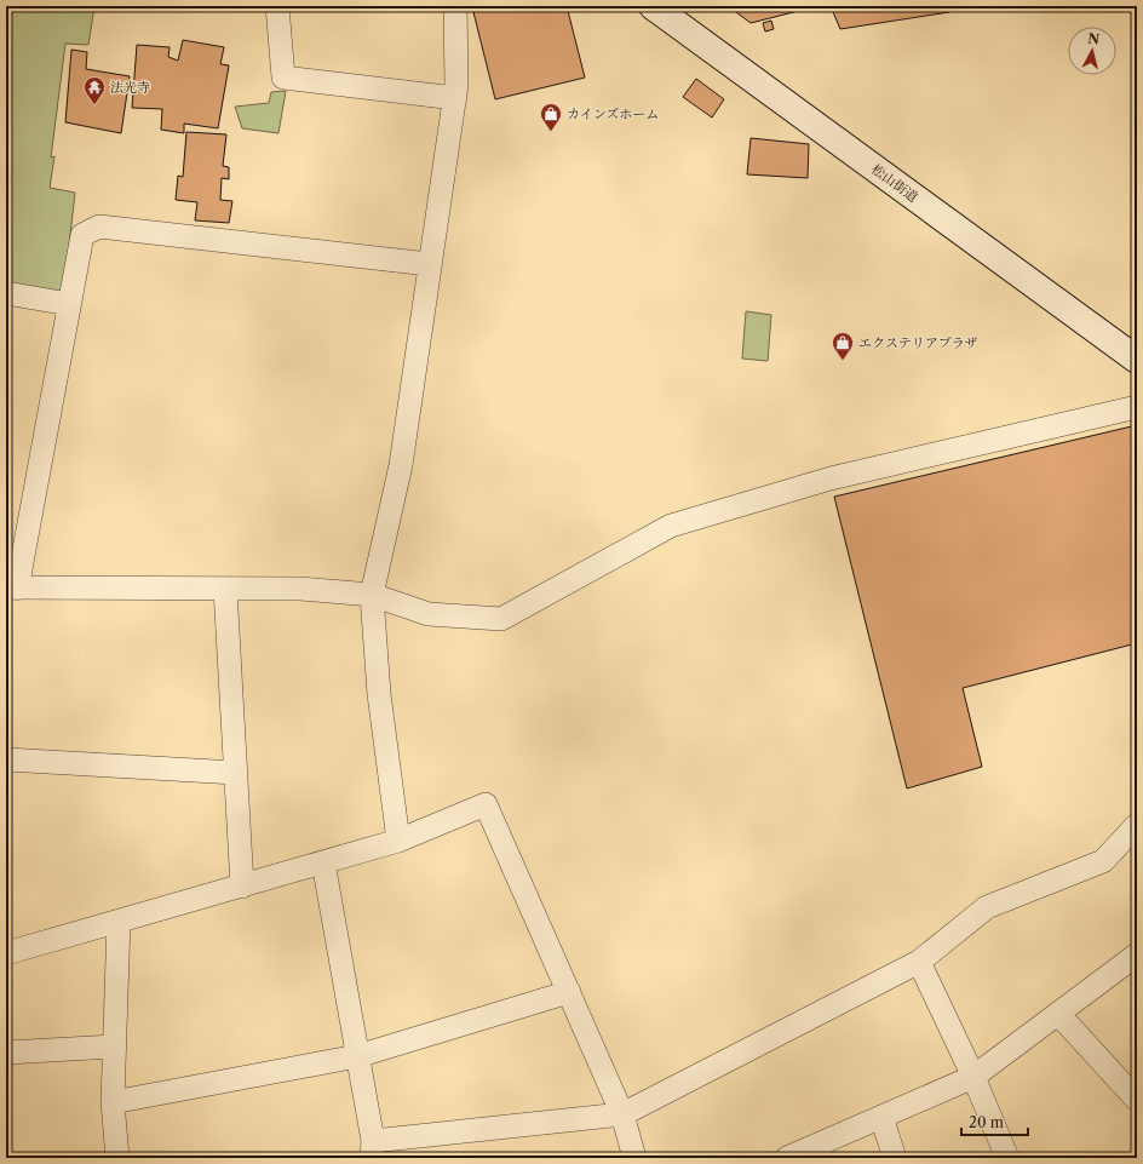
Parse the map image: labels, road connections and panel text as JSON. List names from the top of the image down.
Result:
{
  "streets": {
    "main road": ["松山街道"]
  },
  "places": {
    "temple": ["法光寺"],
    "shop": ["カインズホーム", "エクステリアプラザ"]
  },
  "scale_bar": "20 m",
  "north": "top"
}
